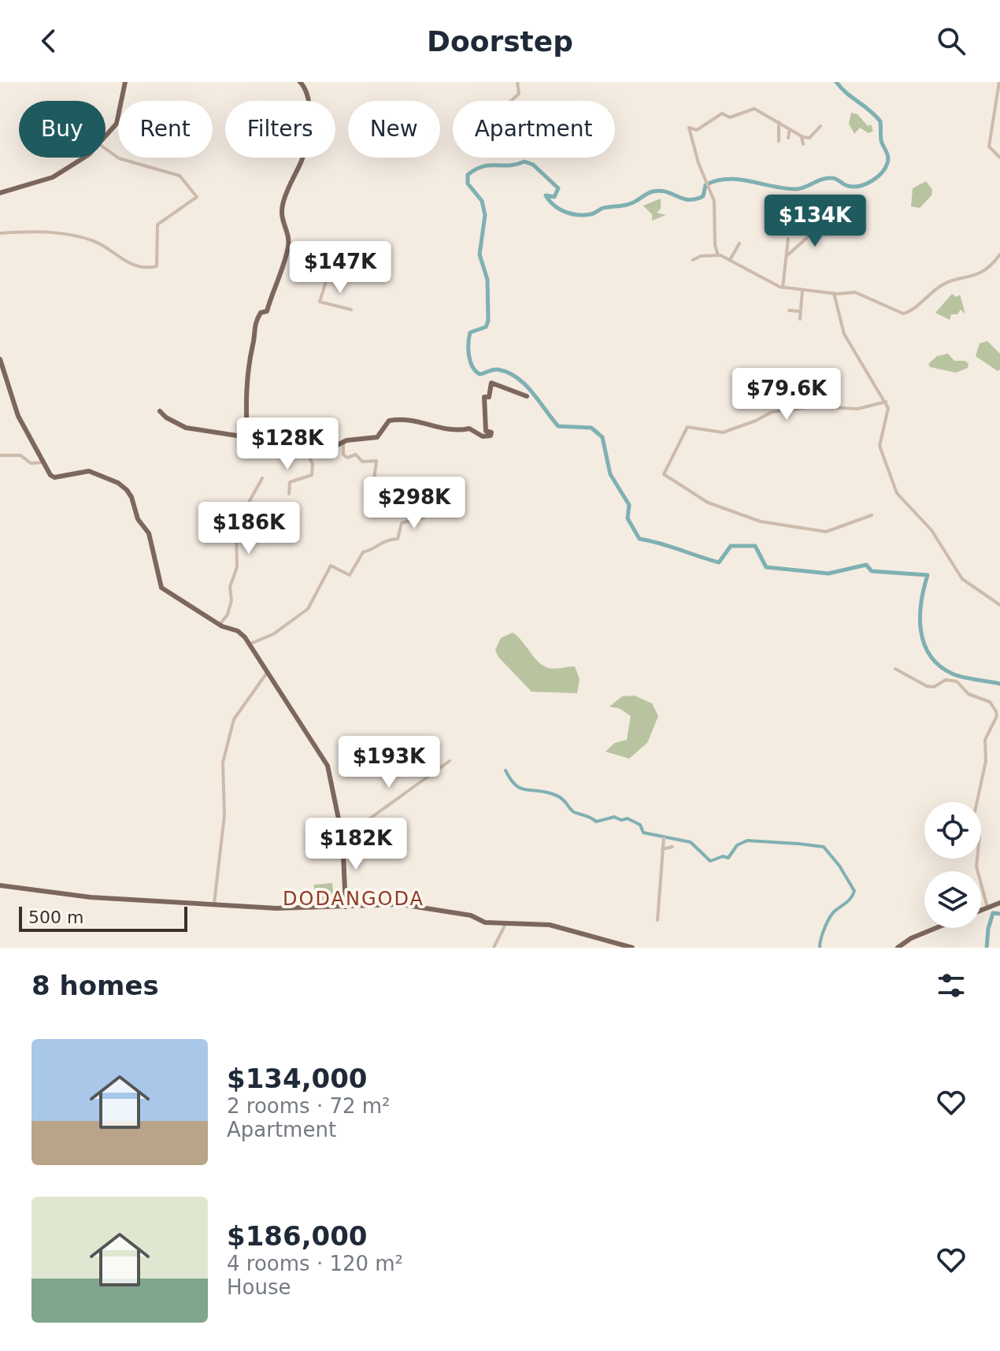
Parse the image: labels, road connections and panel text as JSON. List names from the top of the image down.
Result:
{
  "districts": ["DODANGODA"],
  "scale_bar": "500 m",
  "page": {
    "header": "Doorstep",
    "chip": [
      "Buy",
      "Rent",
      "Filters",
      "New",
      "Apartment"
    ],
    "price": [
      "$134K",
      "$147K",
      "$79.6K",
      "$128K",
      "$298K",
      "$186K",
      "$193K",
      "$182K"
    ],
    "scale": "500 m",
    "heading": "8 homes",
    "list": [
      {
        "name": "$134,000",
        "note": "2 rooms · 72 m² · Apartment"
      },
      {
        "name": "$186,000",
        "note": "4 rooms · 120 m² · House"
      }
    ]
  }
}
